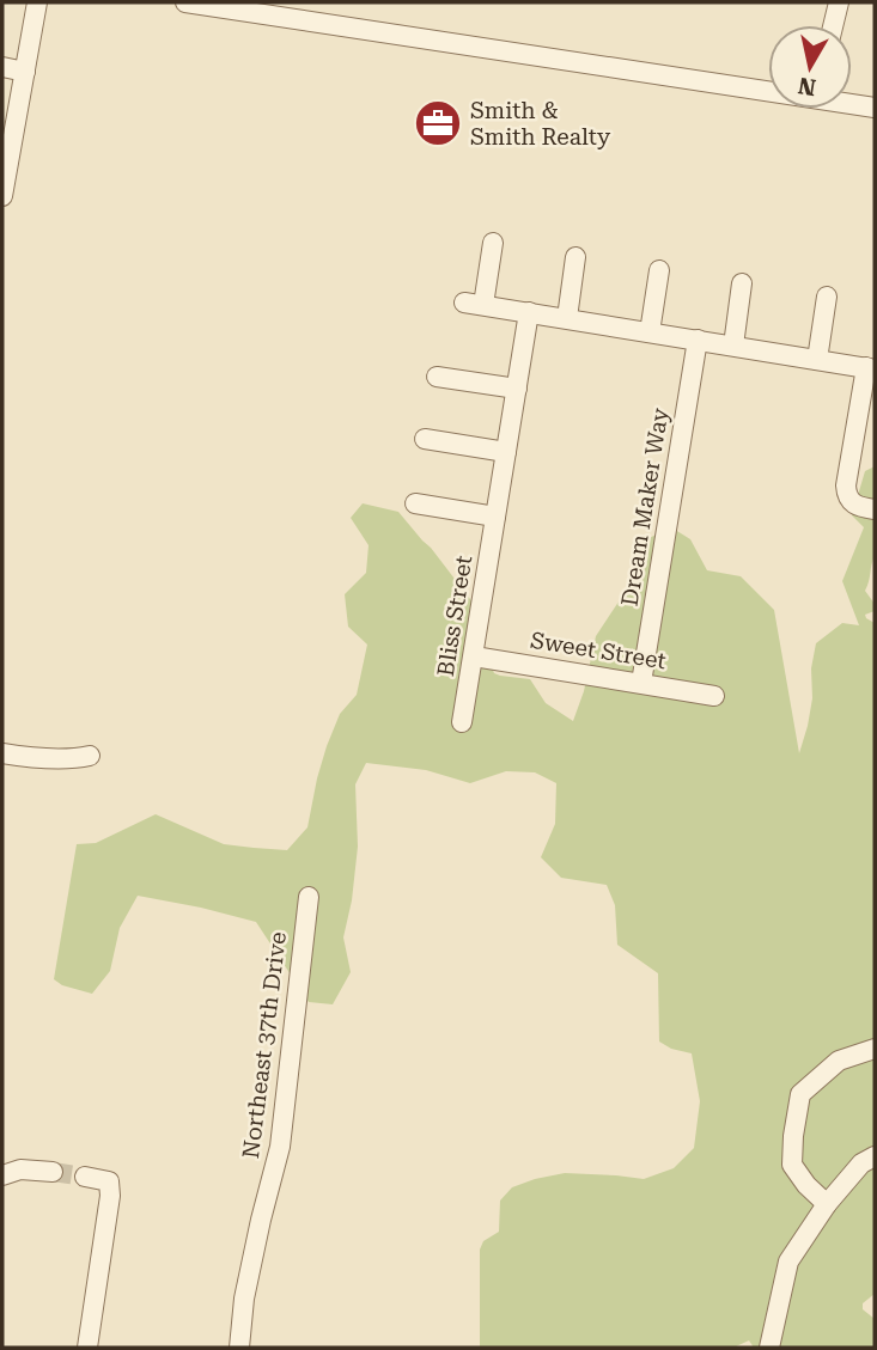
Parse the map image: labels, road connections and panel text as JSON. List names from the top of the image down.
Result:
{
  "streets": {
    "street": [
      "Dream Maker Way",
      "Bliss Street",
      "Sweet Street",
      "Northeast 37th Drive"
    ]
  },
  "crossings": [
    ["Dream Maker Way", "Sweet Street"],
    ["Bliss Street", "Sweet Street"]
  ],
  "places": {
    "office": ["Smith & Smith Realty"]
  },
  "north": "bottom"
}
